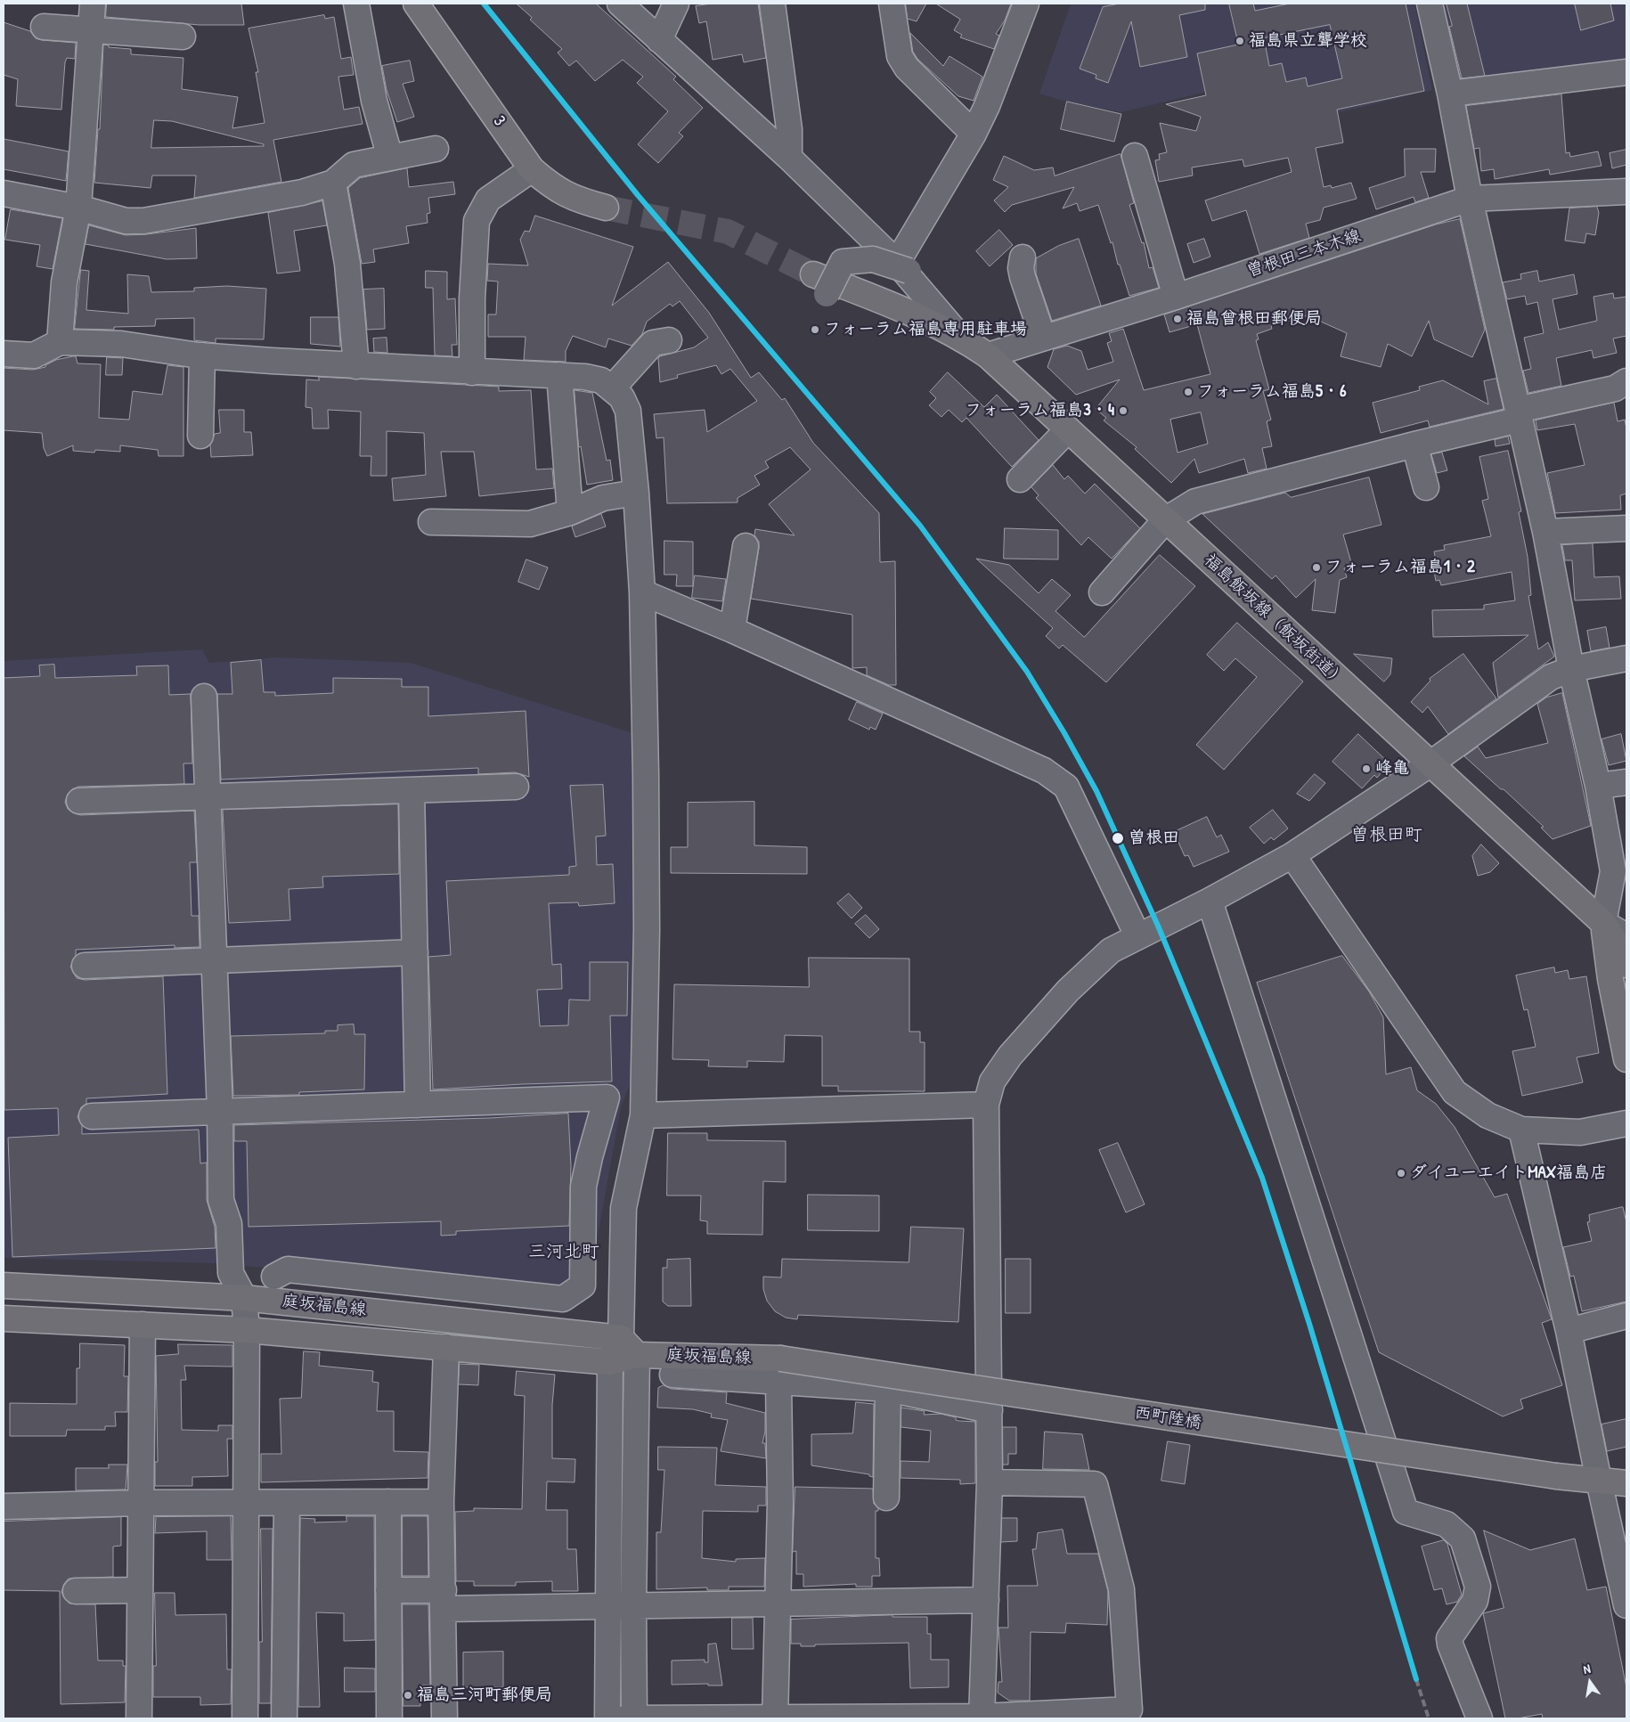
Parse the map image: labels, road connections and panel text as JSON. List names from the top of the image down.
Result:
{
  "streets": {
    "main road": [
      "3",
      "福島飯坂線（飯坂街道）",
      "庭坂福島線",
      "西町陸橋"
    ],
    "street": ["曽根田三本木線"]
  },
  "crossings": [
    ["曽根田三本木線", "福島飯坂線（飯坂街道）"],
    ["庭坂福島線", "西町陸橋"]
  ],
  "districts": ["曽根田町", "三河北町"],
  "places": [
    "福島県立聾学校",
    "福島曾根田郵便局",
    "フォーラム福島専用駐車場",
    "フォーラム福島5・6",
    "フォーラム福島3・4",
    "フォーラム福島1・2",
    "峰亀",
    "曽根田",
    "ダイユーエイトMAX福島店",
    "福島三河町郵便局"
  ],
  "north": "top"
}
